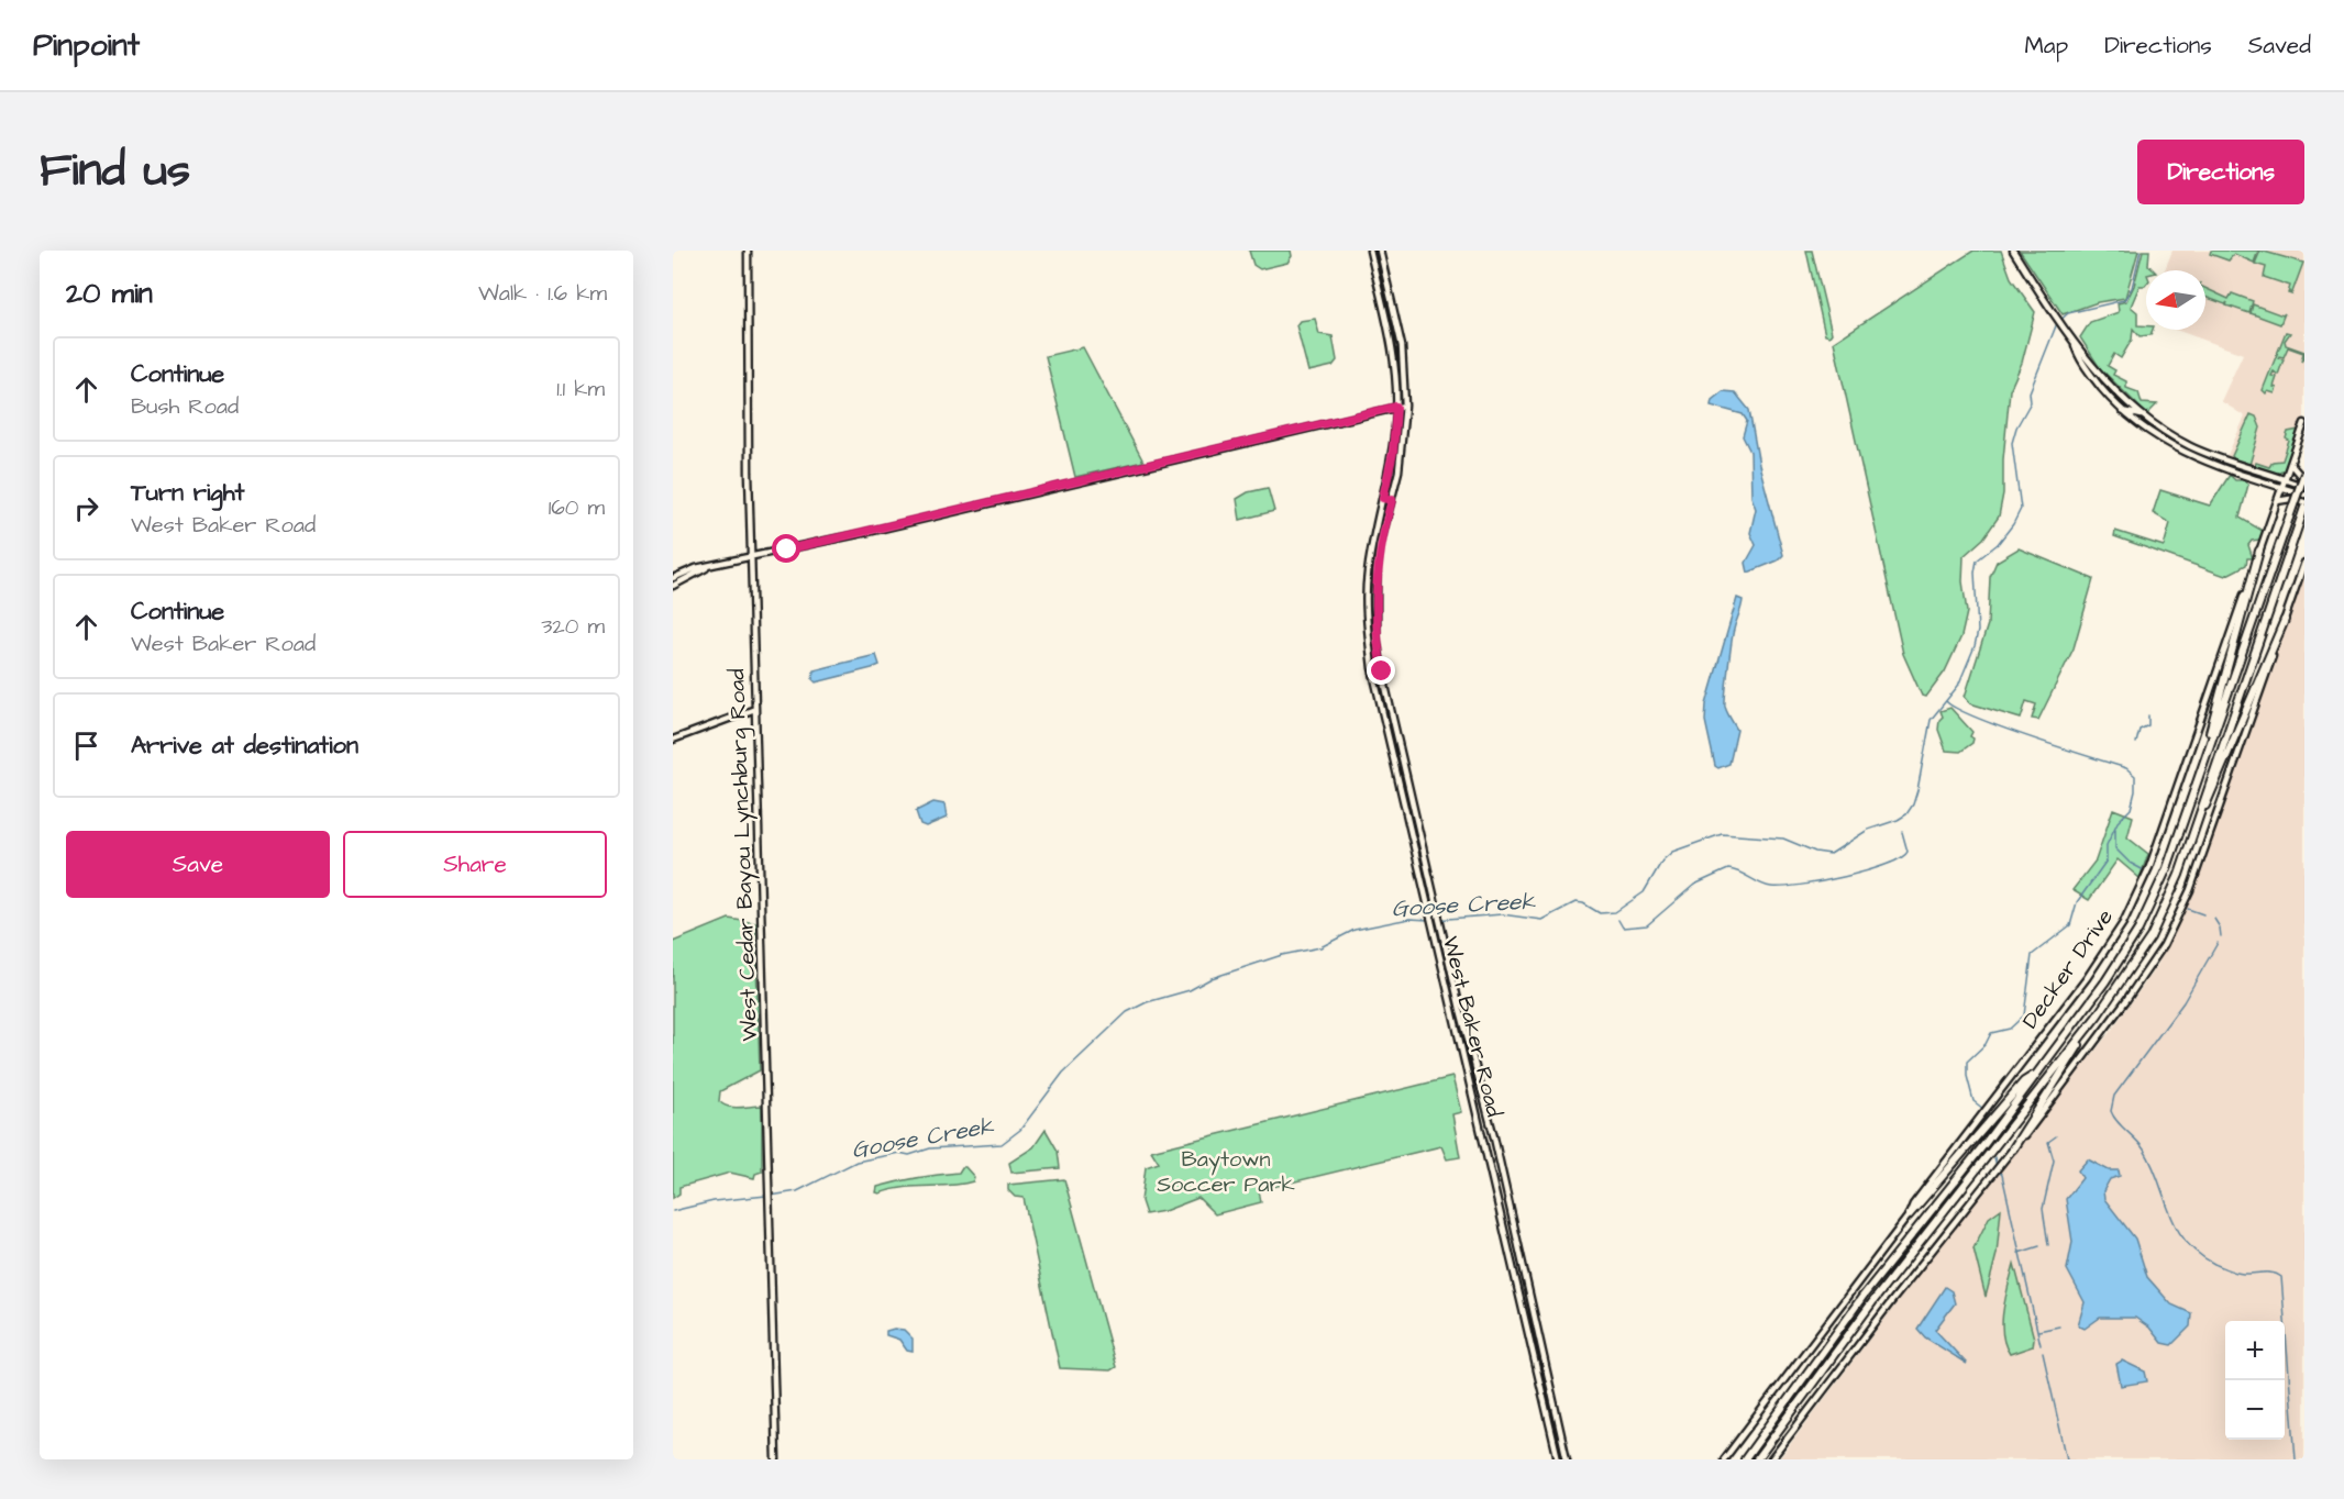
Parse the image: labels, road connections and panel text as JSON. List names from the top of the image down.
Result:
{
  "streets": {
    "highway": ["Decker Drive"],
    "main road": ["West Cedar Bayou Lynchburg Road", "West Baker Road"]
  },
  "water": ["Goose Creek"],
  "parks": ["Baytown Soccer Park"],
  "north": "left",
  "page": {
    "header": "Pinpoint",
    "nav": ["Map", "Directions", "Saved"],
    "title": "Find us",
    "buttons": [
      "Directions",
      ["Save", "Share"]
    ],
    "heading": ["20 min", "Walk · 1.6 km"],
    "list": [
      ["Continue", "Bush Road", "1.1 km"],
      ["Turn right", "West Baker Road", "160 m"],
      ["Continue", "West Baker Road", "320 m"],
      "Arrive at destination"
    ],
    "map_buttons": ["+", "−"]
  }
}
